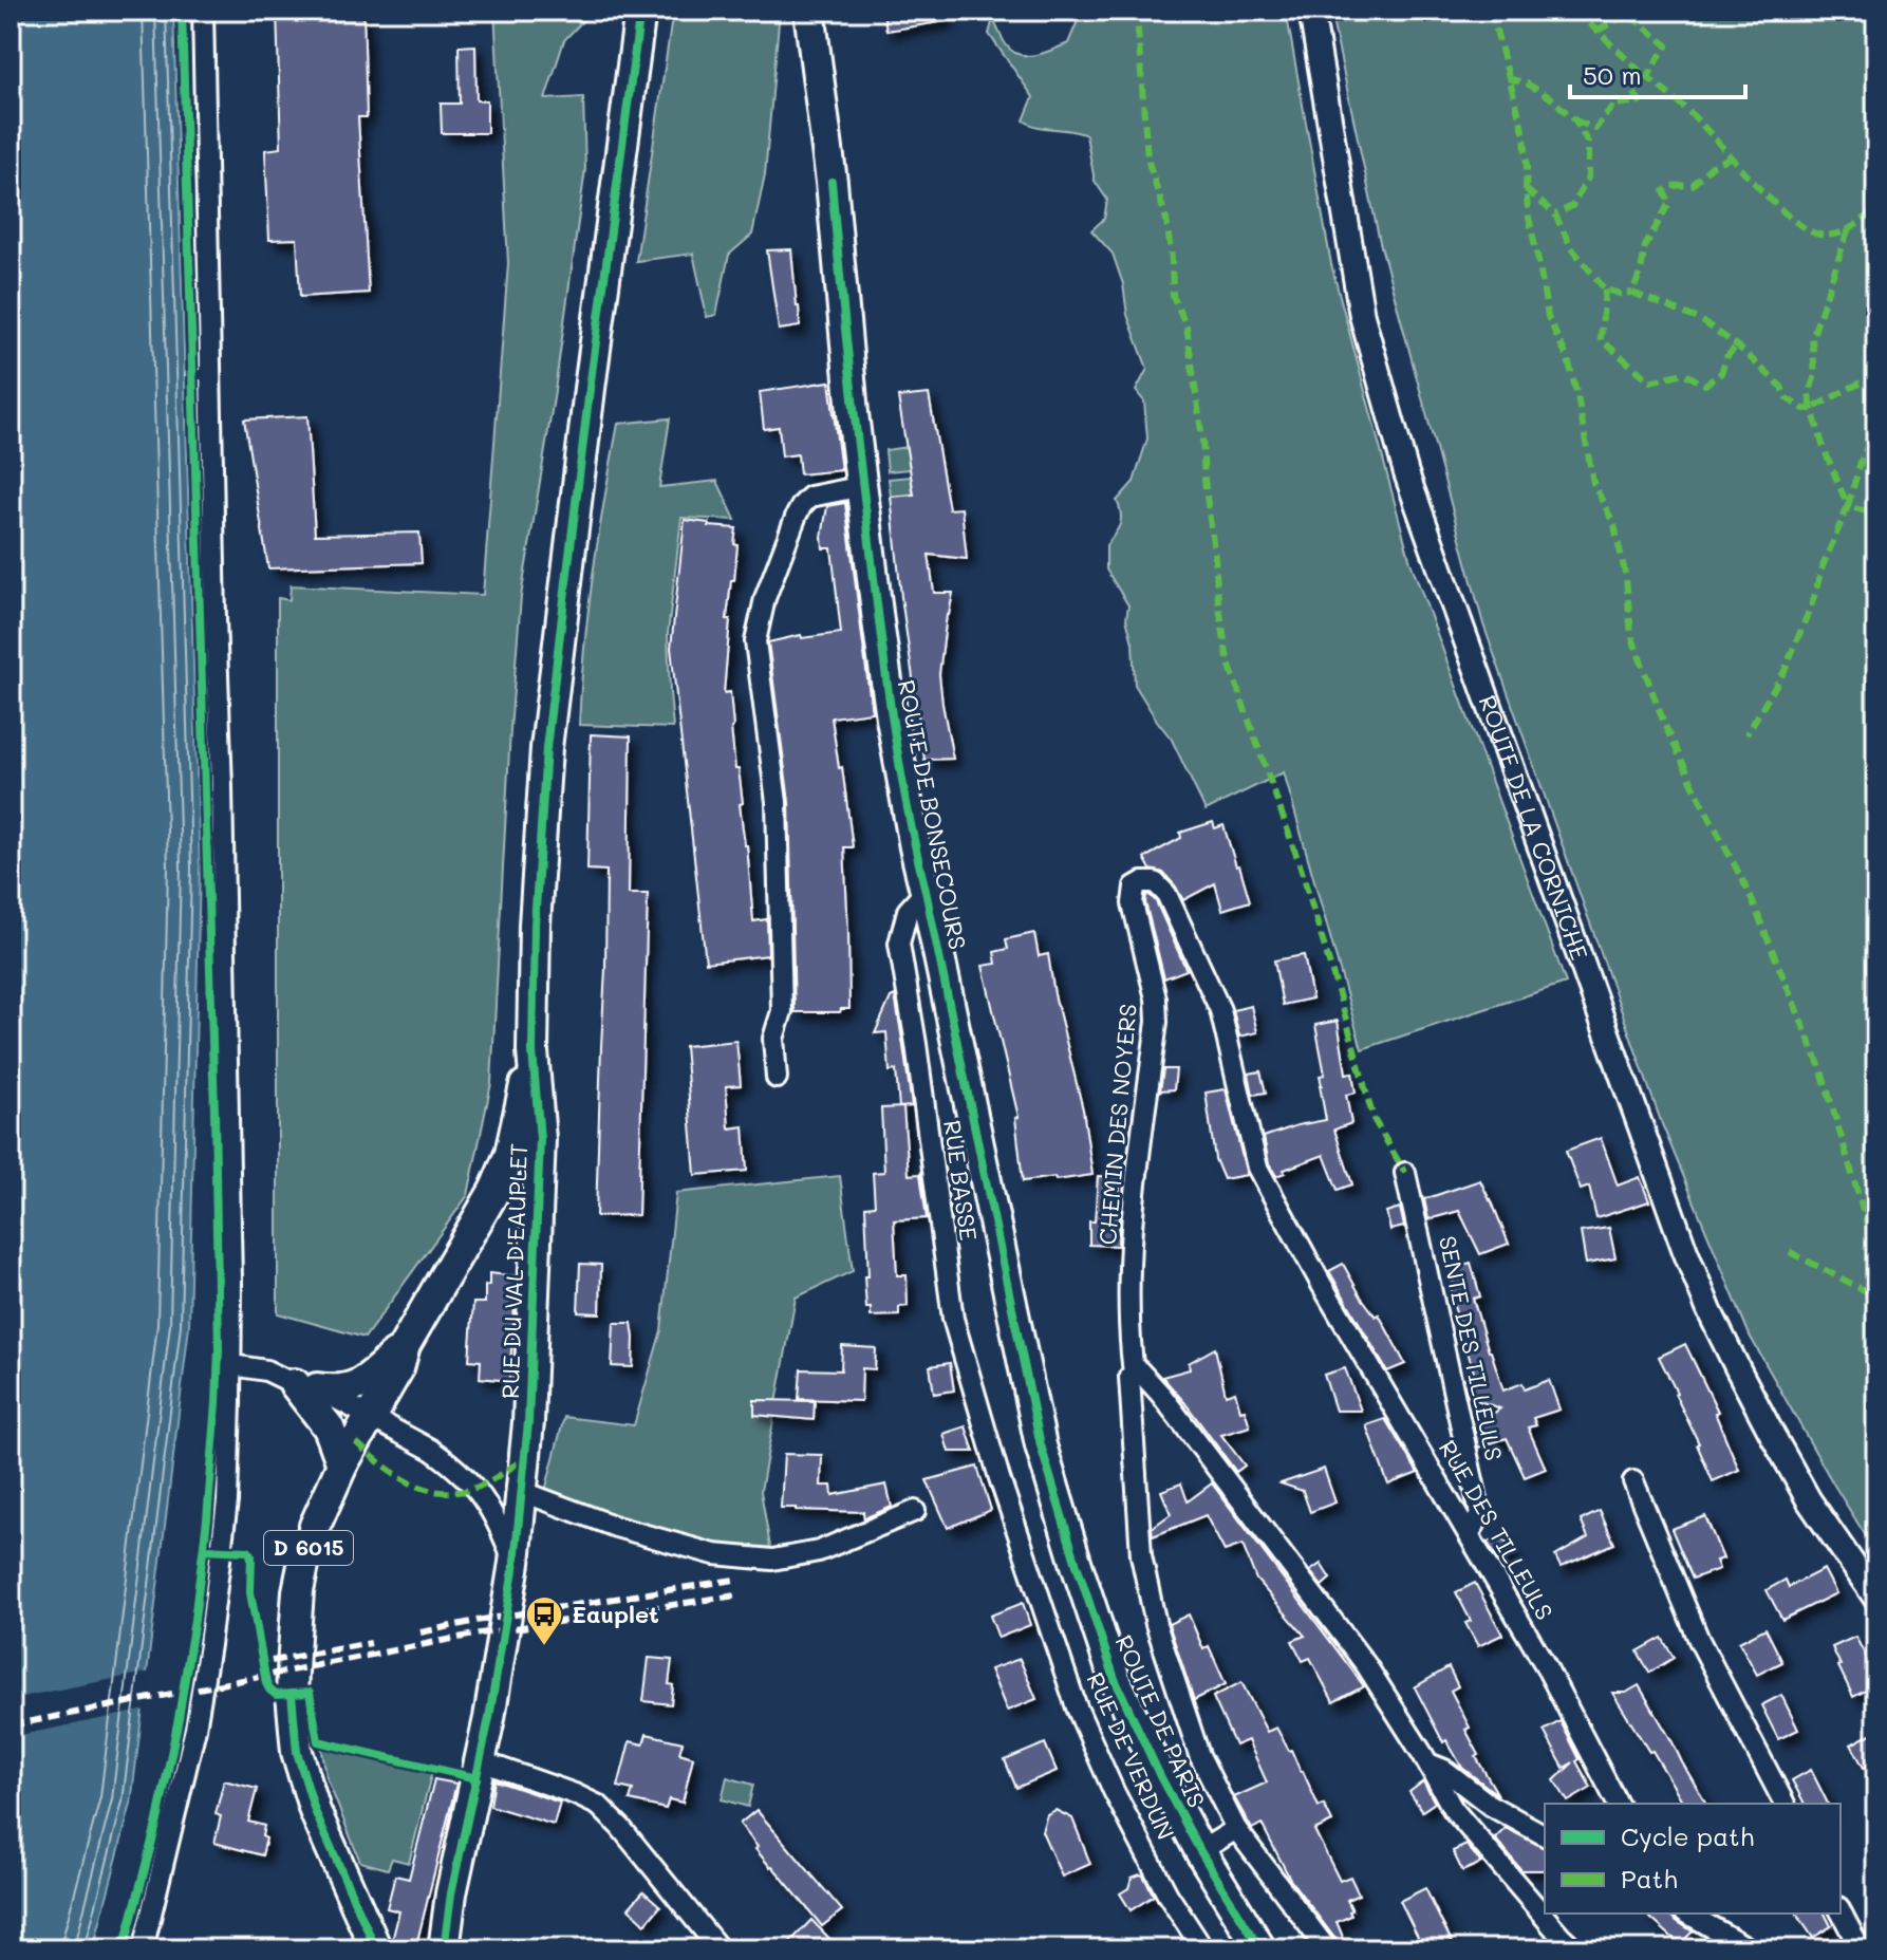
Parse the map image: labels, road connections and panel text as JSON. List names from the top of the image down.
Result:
{
  "streets": {
    "main road": [
      "ROUTE DE BONSECOURS",
      "RUE DU VAL D'EAUPLET",
      "D 6015",
      "ROUTE DE PARIS"
    ],
    "street": [
      "ROUTE DE LA CORNICHE",
      "CHEMIN DES NOYERS",
      "RUE BASSE",
      "SENTE DES TILLEULS",
      "RUE DES TILLEULS",
      "RUE DE VERDUN"
    ]
  },
  "crossings": [
    ["ROUTE DE BONSECOURS", "RUE BASSE"],
    ["ROUTE DE BONSECOURS", "ROUTE DE PARIS"],
    ["CHEMIN DES NOYERS", "RUE DES TILLEULS"],
    ["RUE BASSE", "RUE DE VERDUN"],
    ["RUE DU VAL D'EAUPLET", "D 6015"],
    ["SENTE DES TILLEULS", "RUE DES TILLEULS"]
  ],
  "places": {
    "bus stop": ["Eauplet"]
  },
  "legend": ["Cycle path", "Path"],
  "scale_bar": "50 m"
}
